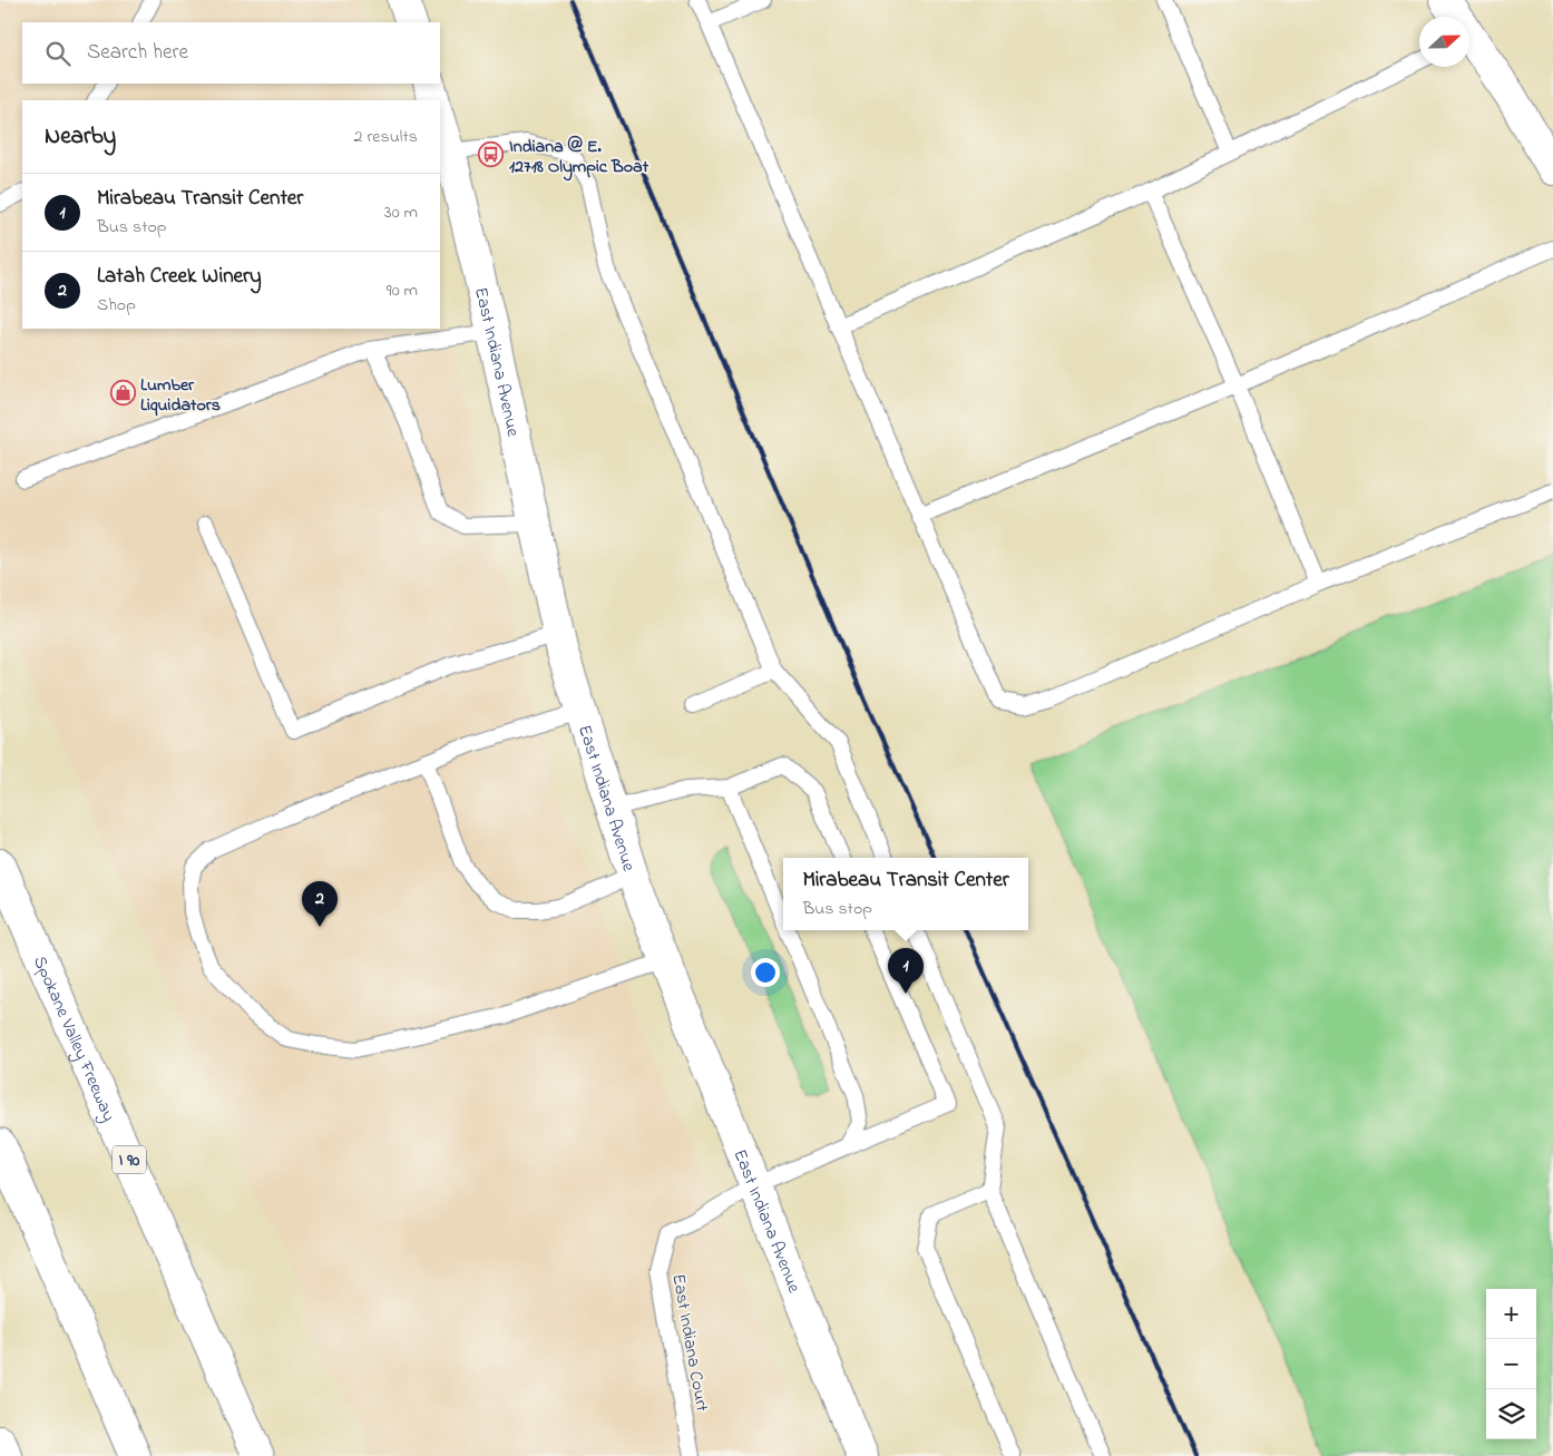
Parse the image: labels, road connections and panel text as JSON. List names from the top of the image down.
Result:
{
  "streets": {
    "main road": ["East Indiana Avenue", "Spokane Valley Freeway", "I 90"],
    "lane": ["East Indiana Court"]
  },
  "crossings": [
    ["East Indiana Avenue", "East Indiana Court"]
  ],
  "places": {
    "bus stop": ["Indiana @ E. 12718 Olympic Boat"],
    "shop": ["Lumber Liquidators"]
  },
  "north": "right",
  "page": {
    "search": "Search here",
    "heading": ["Nearby", "2 results"],
    "list": [
      {
        "mark": "1",
        "name": "Mirabeau Transit Center",
        "note": "Bus stop",
        "value": "30 m"
      },
      {
        "mark": "2",
        "name": "Latah Creek Winery",
        "note": "Shop",
        "value": "90 m"
      }
    ],
    "popup": ["Mirabeau Transit Center", "Bus stop"],
    "pins": ["2", "1"],
    "map_buttons": ["+", "−"]
  }
}
